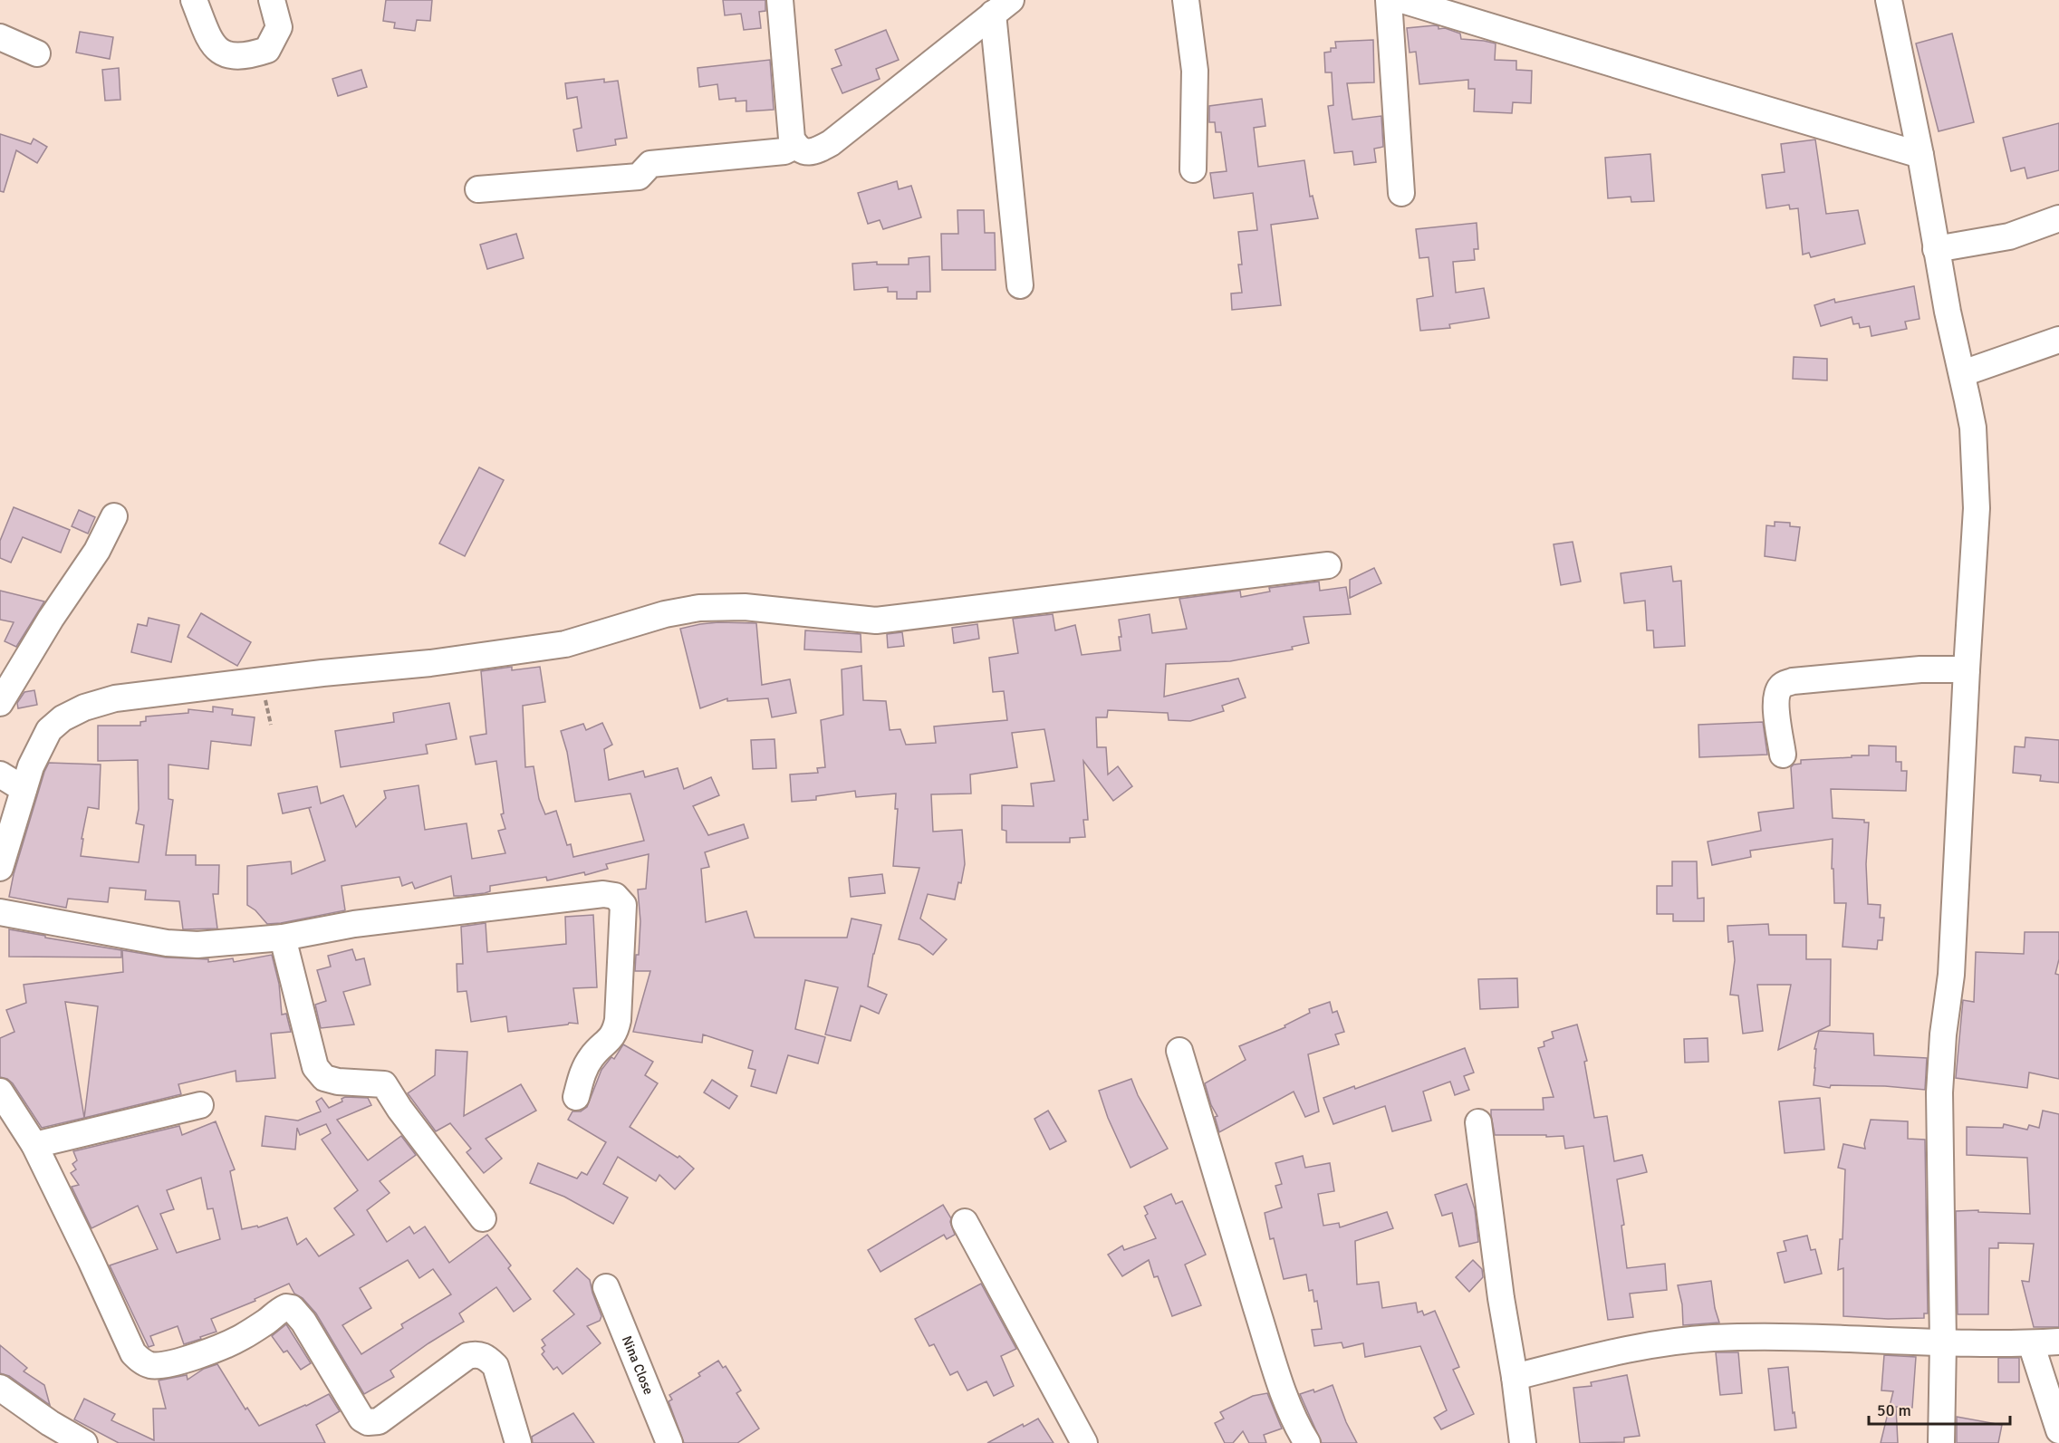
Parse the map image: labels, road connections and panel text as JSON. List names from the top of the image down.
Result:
{
  "streets": {
    "street": ["Nina Close"]
  },
  "scale_bar": "50 m"
}
